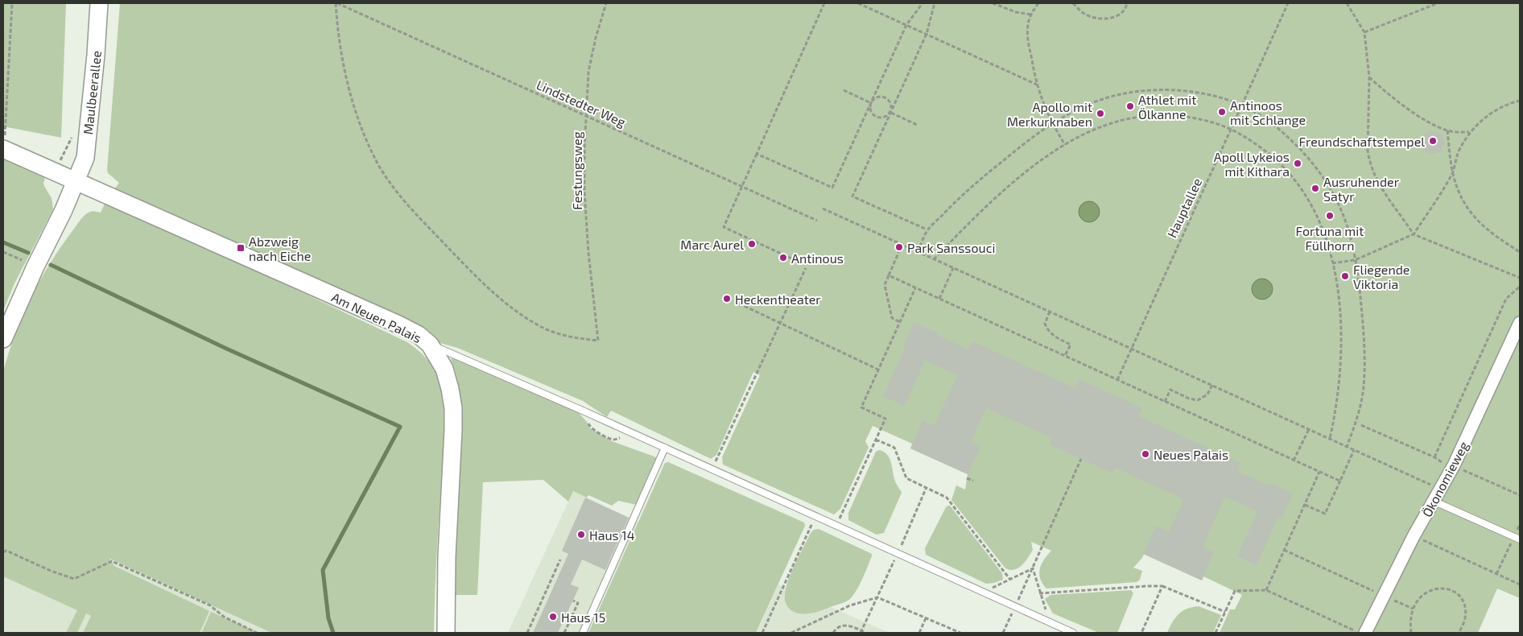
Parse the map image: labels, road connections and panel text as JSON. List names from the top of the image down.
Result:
{
  "streets": {
    "street": ["Maulbeerallee", "Am Neuen Palais", "Ökonomieweg"],
    "path": ["Lindstedter Weg", "Festungsweg", "Hauptallee"]
  },
  "crossings": [
    ["Maulbeerallee", "Am Neuen Palais"],
    ["Lindstedter Weg", "Festungsweg"]
  ],
  "places": {
    "other": [
      "Athlet mit Ölkanne",
      "Antinoos mit Schlange",
      "Apollo mit Merkurknaben",
      "Freundschaftstempel",
      "Apoll Lykeios mit Kithara",
      "Ausruhender Satyr",
      "Fortuna mit Füllhorn",
      "Marc Aurel",
      "Park Sanssouci",
      "Antinous",
      "Fliegende Viktoria",
      "Heckentheater",
      "Neues Palais",
      "Haus 14",
      "Haus 15"
    ],
    "transit": ["Abzweig nach Eiche"]
  }
}
